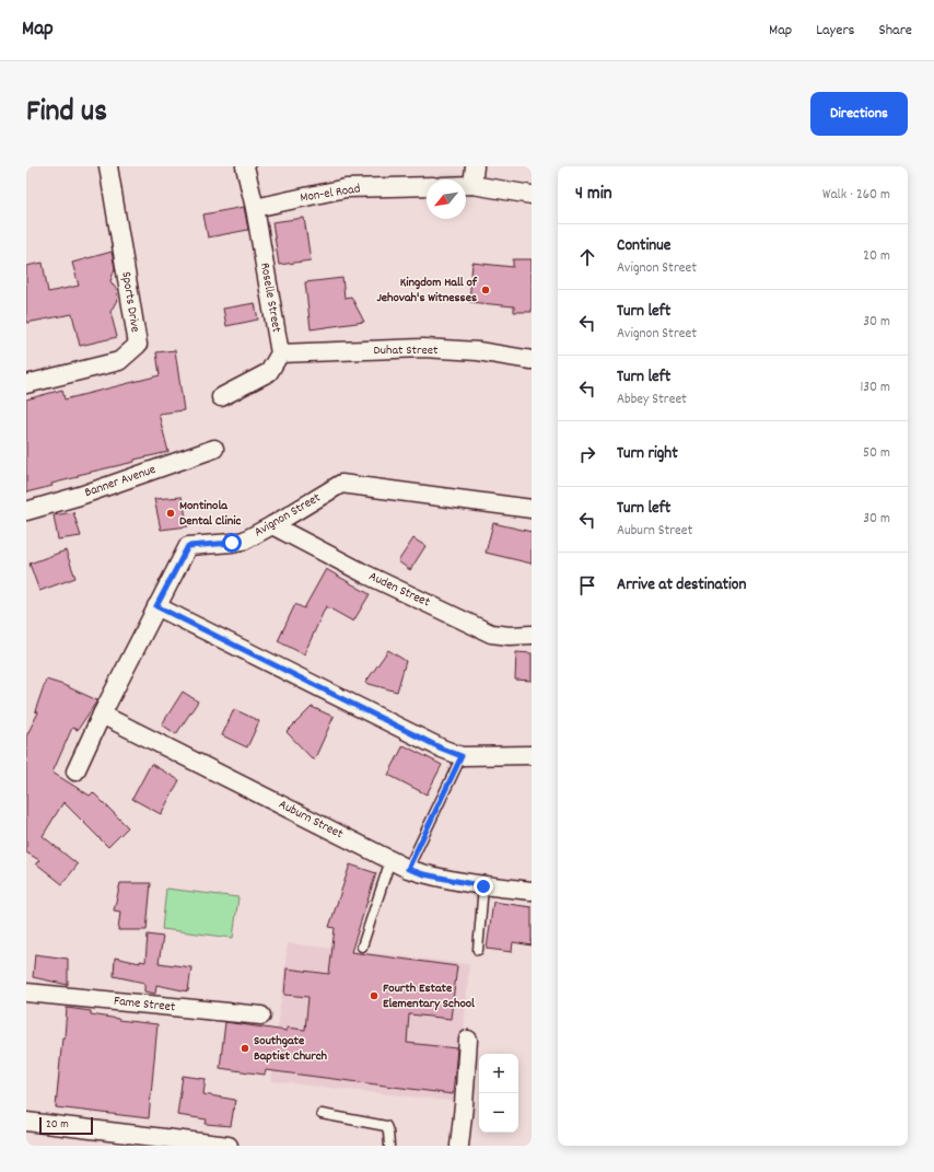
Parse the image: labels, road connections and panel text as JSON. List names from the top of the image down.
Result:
{
  "streets": {
    "street": [
      "Mon-el Road",
      "Roselle Street",
      "Sports Drive",
      "Duhat Street",
      "Banner Avenue",
      "Avignon Street",
      "Auden Street",
      "Auburn Street",
      "Fame Street"
    ]
  },
  "crossings": [
    ["Mon-el Road", "Roselle Street"],
    ["Roselle Street", "Duhat Street"],
    ["Avignon Street", "Auden Street"],
    ["Avignon Street", "Auburn Street"]
  ],
  "places": [
    "Kingdom Hall of Jehovah's Witnesses",
    "Montinola Dental Clinic",
    "Fourth Estate Elementary School",
    "Southgate Baptist Church"
  ],
  "scale_bar": "20 m",
  "north": "bottom left",
  "page": {
    "header": "Map",
    "nav": ["Map", "Layers", "Share"],
    "title": "Find us",
    "buttons": "Directions",
    "heading": ["4 min", "Walk · 260 m"],
    "list": [
      ["Continue", "Avignon Street", "20 m"],
      ["Turn left", "Avignon Street", "30 m"],
      ["Turn left", "Abbey Street", "130 m"],
      ["Turn right", "50 m"],
      ["Turn left", "Auburn Street", "30 m"],
      "Arrive at destination"
    ],
    "map_buttons": ["+", "−"],
    "scale": "20 m"
  }
}
